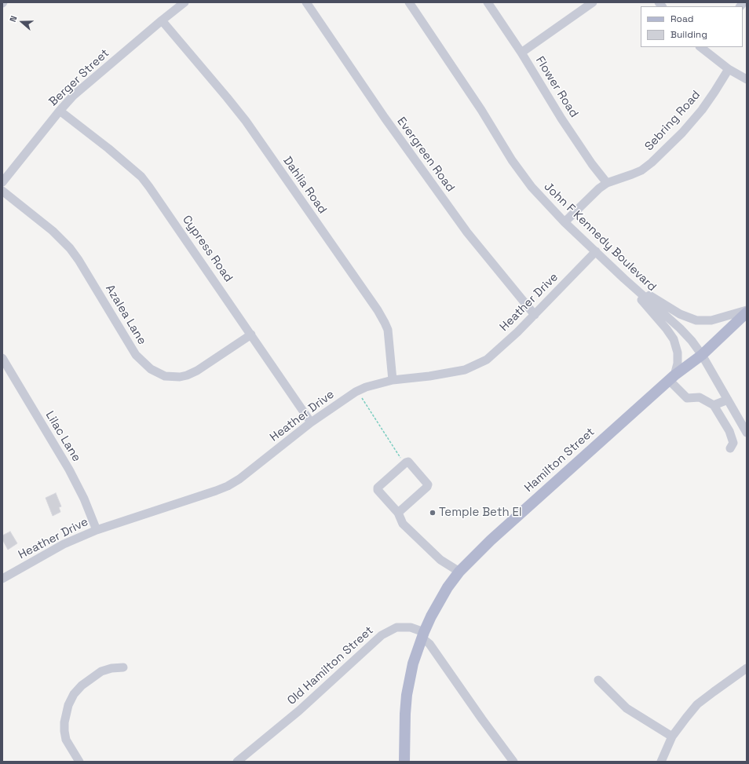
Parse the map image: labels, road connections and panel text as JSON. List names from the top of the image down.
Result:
{
  "streets": {
    "main road": ["Hamilton Street"],
    "street": [
      "Berger Street",
      "Flower Road",
      "Sebring Road",
      "Evergreen Road",
      "Dahlia Road",
      "John F Kennedy Boulevard",
      "Cypress Road",
      "Heather Drive",
      "Azalea Lane",
      "Lilac Lane",
      "Old Hamilton Street"
    ]
  },
  "crossings": [
    ["Berger Street", "Dahlia Road"],
    ["Berger Street", "Cypress Road"],
    ["Flower Road", "Sebring Road"],
    ["Sebring Road", "John F Kennedy Boulevard"],
    ["Evergreen Road", "Heather Drive"],
    ["Dahlia Road", "Heather Drive"],
    ["John F Kennedy Boulevard", "Heather Drive"],
    ["John F Kennedy Boulevard", "Hamilton Street"],
    ["Cypress Road", "Heather Drive"],
    ["Cypress Road", "Azalea Lane"],
    ["Heather Drive", "Lilac Lane"],
    ["Hamilton Street", "Old Hamilton Street"]
  ],
  "places": ["Temple Beth El"],
  "legend": ["Road", "Building"],
  "north": "left"
}
